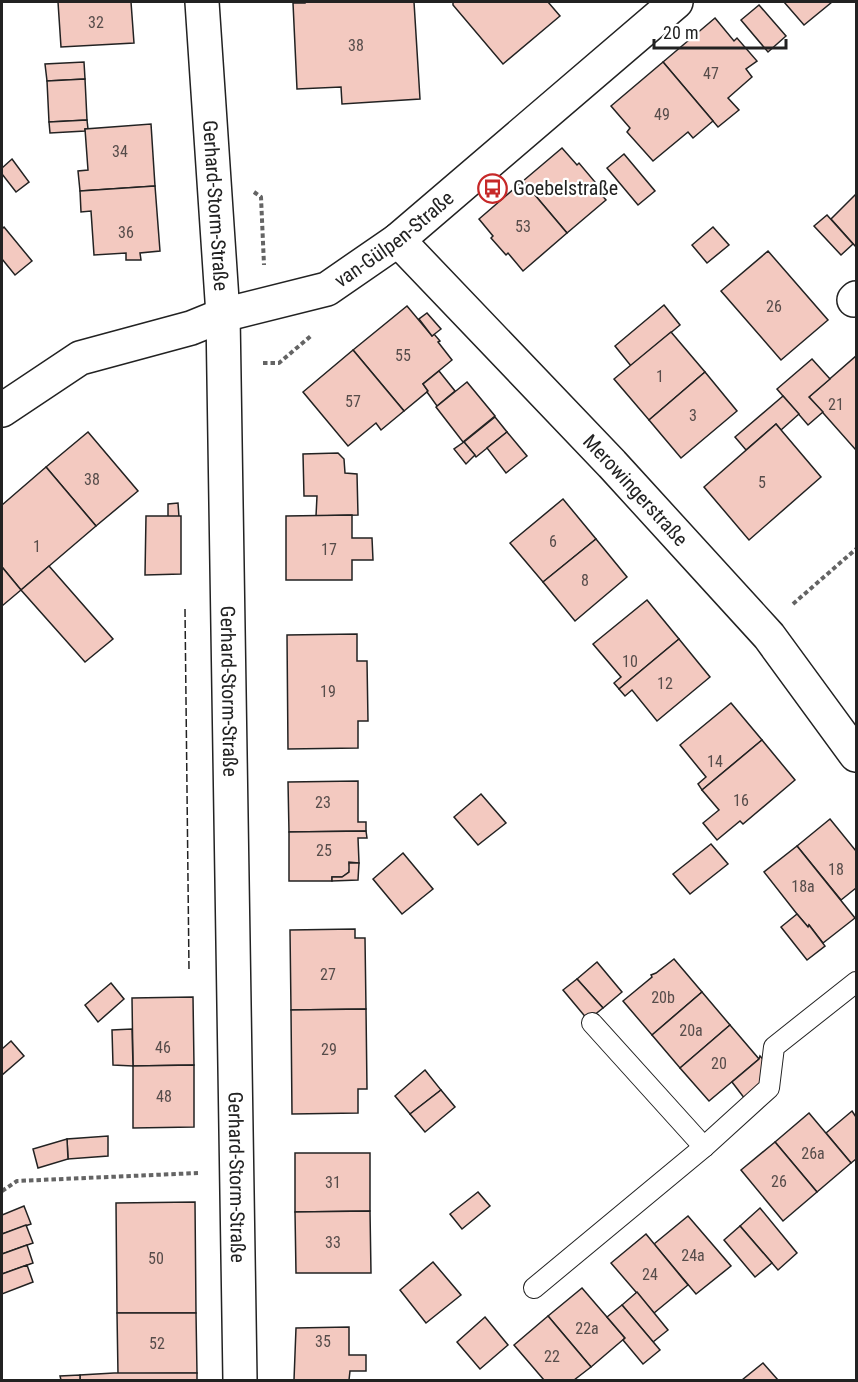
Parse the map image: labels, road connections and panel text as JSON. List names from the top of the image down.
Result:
{
  "streets": {
    "street": ["Gerhard-Storm-Straße", "van-Gülpen-Straße", "Merowingerstraße"]
  },
  "crossings": [
    ["Gerhard-Storm-Straße", "van-Gülpen-Straße"],
    ["van-Gülpen-Straße", "Merowingerstraße"]
  ],
  "places": {
    "bus stop": ["Goebelstraße"]
  },
  "house_numbers": [
    "32",
    "38",
    "47",
    "49",
    "34",
    "53",
    "36",
    "26",
    "55",
    "1",
    "57",
    "21",
    "3",
    "38",
    "5",
    "6",
    "1",
    "17",
    "8",
    "10",
    "12",
    "19",
    "14",
    "16",
    "23",
    "25",
    "18",
    "18a",
    "27",
    "20b",
    "20a",
    "46",
    "29",
    "20",
    "48",
    "26a",
    "26",
    "31",
    "33",
    "24a",
    "50",
    "24",
    "22a",
    "35",
    "52",
    "22"
  ],
  "scale_bar": "20 m"
}
